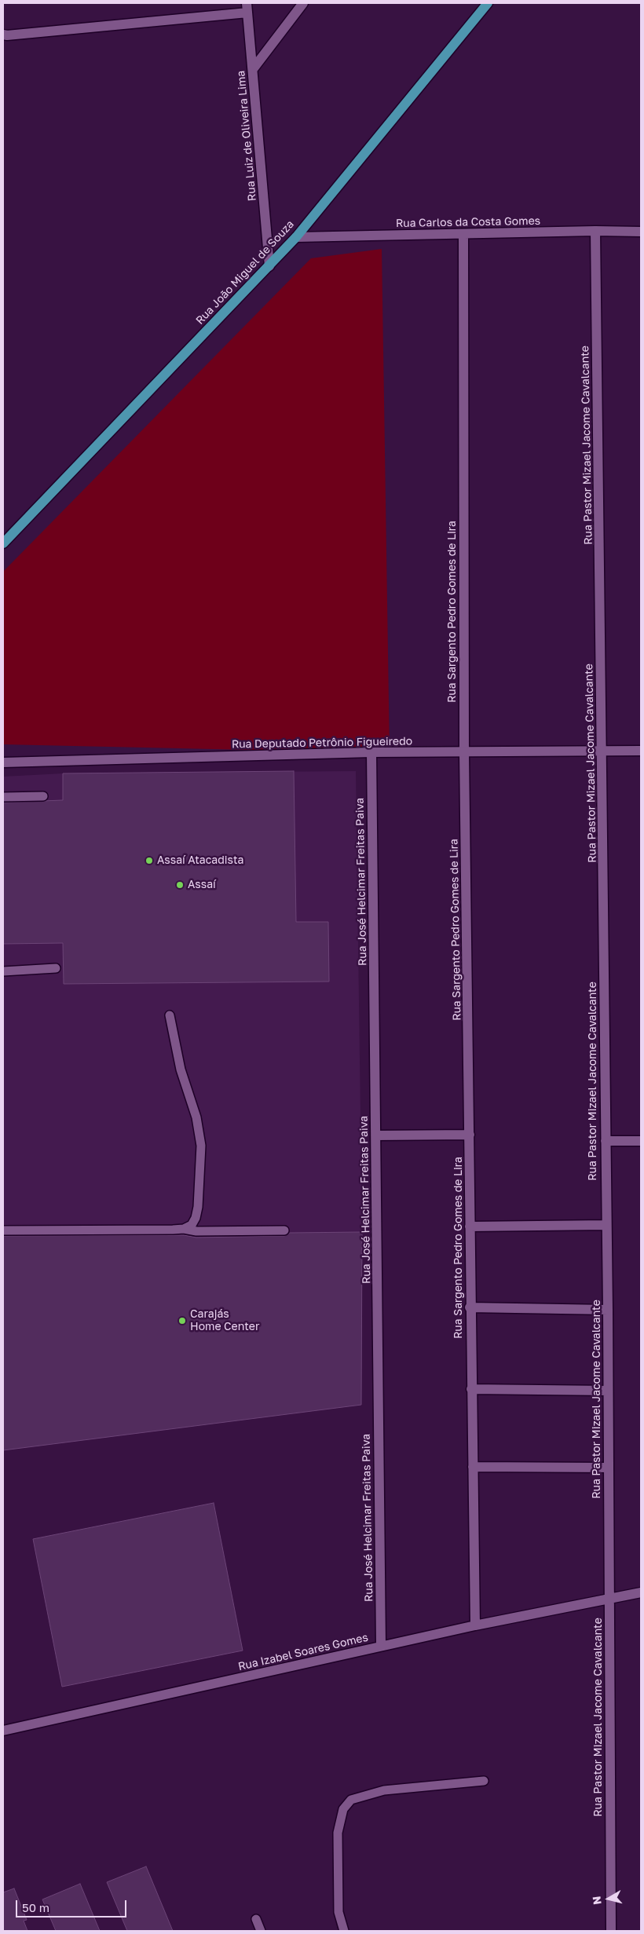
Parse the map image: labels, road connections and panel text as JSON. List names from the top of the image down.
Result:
{
  "streets": {
    "main road": ["Rua João Miguel de Souza"],
    "street": [
      "Rua Luiz de Oliveira Lima",
      "Rua Carlos da Costa Gomes",
      "Rua Pastor Mizael Jacome Cavalcante",
      "Rua Sargento Pedro Gomes de Lira",
      "Rua Deputado Petrônio Figueiredo",
      "Rua José Helcimar Freitas Paiva",
      "Rua Izabel Soares Gomes"
    ]
  },
  "crossings": [
    ["Rua Luiz de Oliveira Lima", "Rua João Miguel de Souza"],
    ["Rua Carlos da Costa Gomes", "Rua João Miguel de Souza"],
    ["Rua Carlos da Costa Gomes", "Rua Pastor Mizael Jacome Cavalcante"],
    ["Rua Carlos da Costa Gomes", "Rua Sargento Pedro Gomes de Lira"],
    ["Rua Pastor Mizael Jacome Cavalcante", "Rua Deputado Petrônio Figueiredo"],
    ["Rua Pastor Mizael Jacome Cavalcante", "Rua Izabel Soares Gomes"],
    ["Rua Sargento Pedro Gomes de Lira", "Rua Deputado Petrônio Figueiredo"],
    ["Rua Sargento Pedro Gomes de Lira", "Rua Izabel Soares Gomes"],
    ["Rua Deputado Petrônio Figueiredo", "Rua José Helcimar Freitas Paiva"],
    ["Rua José Helcimar Freitas Paiva", "Rua Izabel Soares Gomes"]
  ],
  "places": ["Assaí Atacadista", "Assaí", "Carajás Home Center"],
  "scale_bar": "50 m",
  "north": "left"
}
